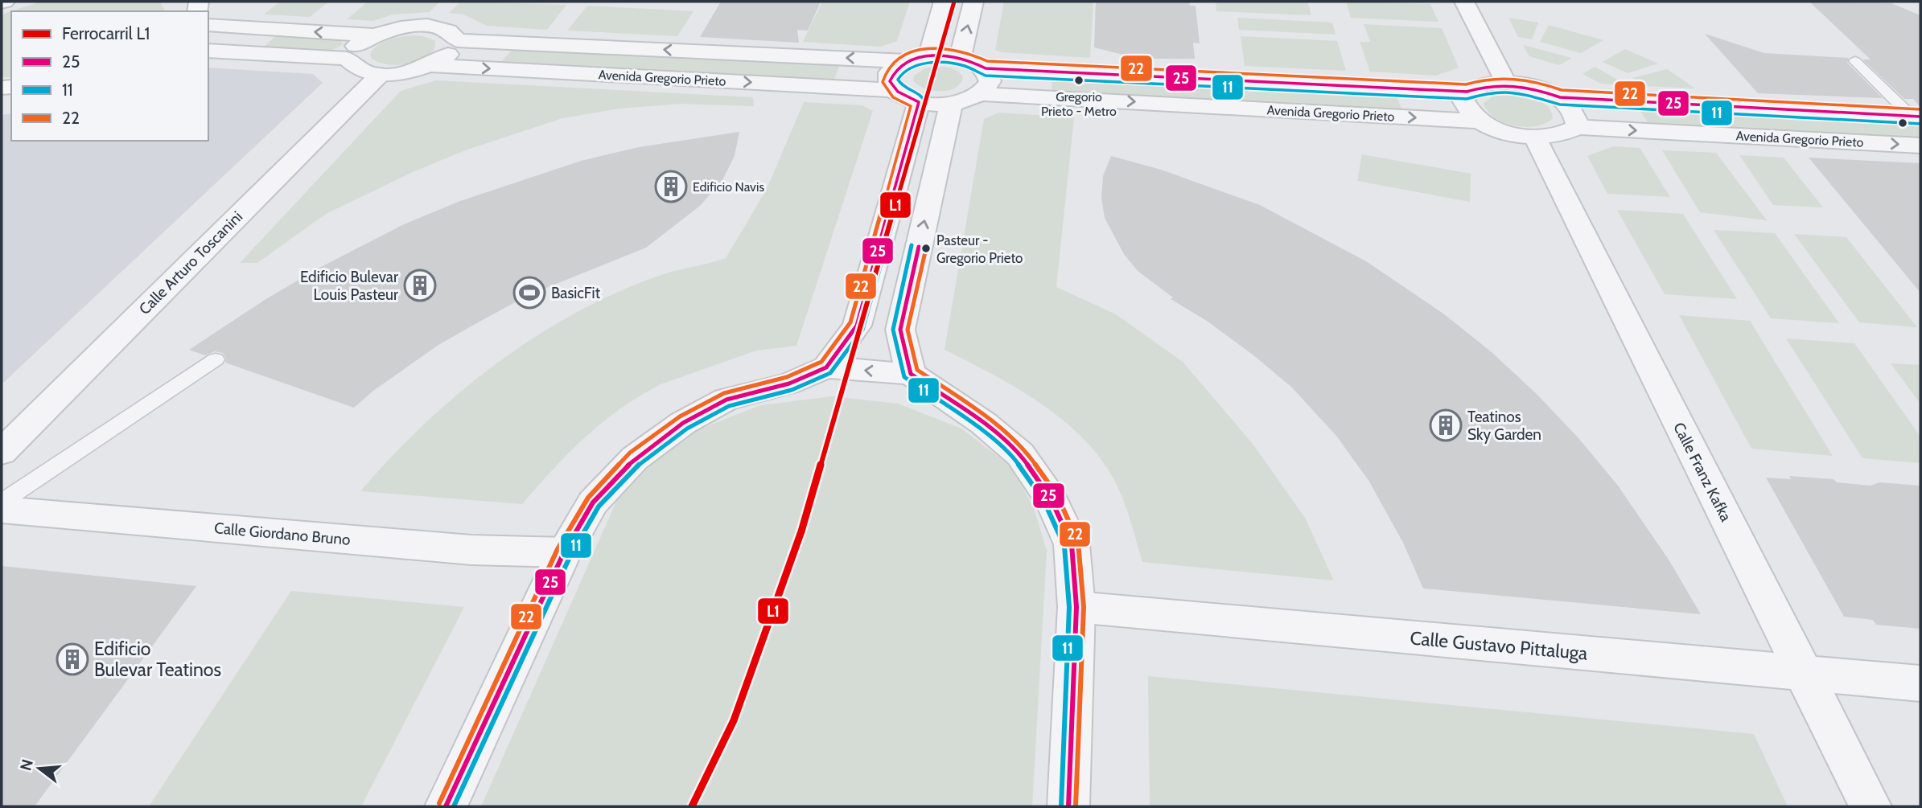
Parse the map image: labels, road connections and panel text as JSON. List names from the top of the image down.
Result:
{
  "streets": {
    "street": [
      "Avenida Gregorio Prieto",
      "Calle Arturo Toscanini",
      "Calle Franz Kafka",
      "Calle Giordano Bruno",
      "Calle Gustavo Pittaluga"
    ]
  },
  "crossings": [
    ["Avenida Gregorio Prieto", "Calle Franz Kafka"],
    ["Calle Franz Kafka", "Calle Gustavo Pittaluga"]
  ],
  "places": {
    "other": ["Gregorio Prieto - Metro", "Pasteur - Gregorio Prieto"],
    "building": [
      "Edificio Navis",
      "Edificio Bulevar Louis Pasteur",
      "Teatinos Sky Garden",
      "Edificio Bulevar Teatinos"
    ],
    "sports": ["BasicFit"]
  },
  "lines": [
    "rail line L1",
    "transit line 22",
    "transit line 25",
    "transit line 11"
  ],
  "legend": [
    "Ferrocarril L1",
    "25",
    "11",
    "22"
  ],
  "north": "left"
}
